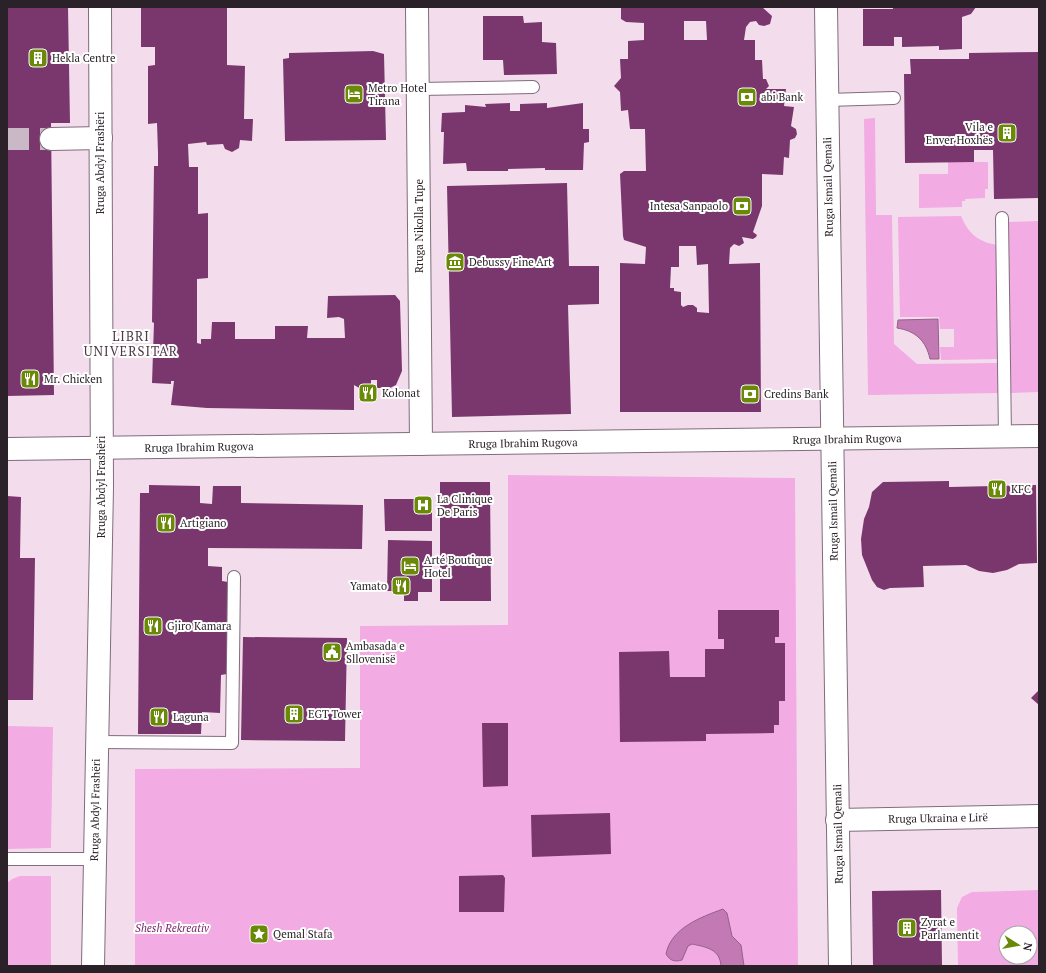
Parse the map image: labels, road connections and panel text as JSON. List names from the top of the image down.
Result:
{
  "streets": {
    "street": [
      "Rruga Abdyl Frashëri",
      "Rruga Ismail Qemali",
      "Rruga Nikolla Tupe",
      "Rruga Ibrahim Rugova",
      "Rruga Ukraina e Lirë"
    ]
  },
  "crossings": [
    ["Rruga Abdyl Frashëri", "Rruga Ibrahim Rugova"],
    ["Rruga Ismail Qemali", "Rruga Ibrahim Rugova"],
    ["Rruga Ismail Qemali", "Rruga Ukraina e Lirë"],
    ["Rruga Nikolla Tupe", "Rruga Ibrahim Rugova"]
  ],
  "districts": ["LIBRI UNIVERSITAR"],
  "parks": ["Shesh Rekreativ"],
  "places": {
    "building": [
      "Hekla Centre",
      "Vila e Enver Hoxhës",
      "EGT Tower",
      "Zyrat e Parlamentit"
    ],
    "hotel": ["Metro Hotel Tirana", "Arté Boutique Hotel"],
    "bank": ["abi Bank", "Intesa Sanpaolo", "Credins Bank"],
    "museum": ["Debussy Fine Art"],
    "restaurant": [
      "Mr. Chicken",
      "Kolonat",
      "KFC",
      "Artigiano",
      "Yamato",
      "Gjiro Kamara",
      "Laguna"
    ],
    "hospital": ["La Clinique De Paris"],
    "public building": ["Ambasada e Sllovenisë"],
    "place": ["Qemal Stafa"]
  },
  "north": "right"
}
